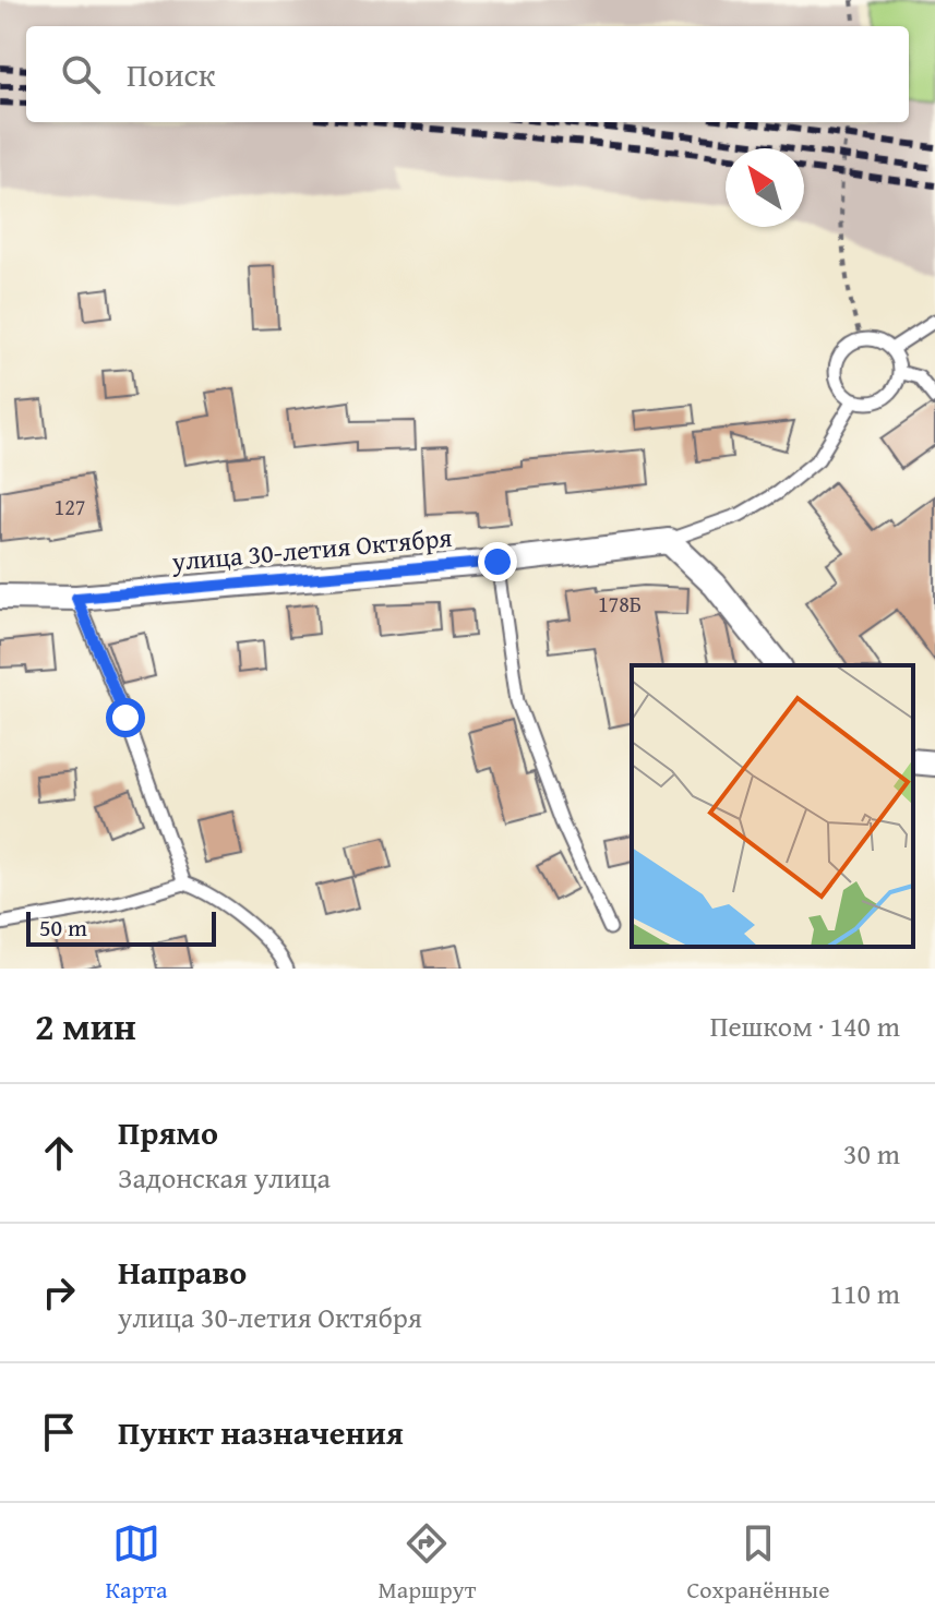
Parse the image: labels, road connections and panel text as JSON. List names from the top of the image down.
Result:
{
  "streets": {
    "street": ["улица 30-летия Октября"]
  },
  "house_numbers": ["127", "178Б"],
  "scale_bar": "50 m",
  "north": "top left",
  "page": {
    "search": "Поиск",
    "scale": "50 m",
    "heading": ["2 мин", "Пешком · 140 m"],
    "list": [
      ["Прямо", "Задонская улица", "30 m"],
      ["Направо", "улица 30-летия Октября", "110 m"],
      "Пункт назначения"
    ],
    "nav": ["Карта", "Маршрут", "Сохранённые"]
  }
}
